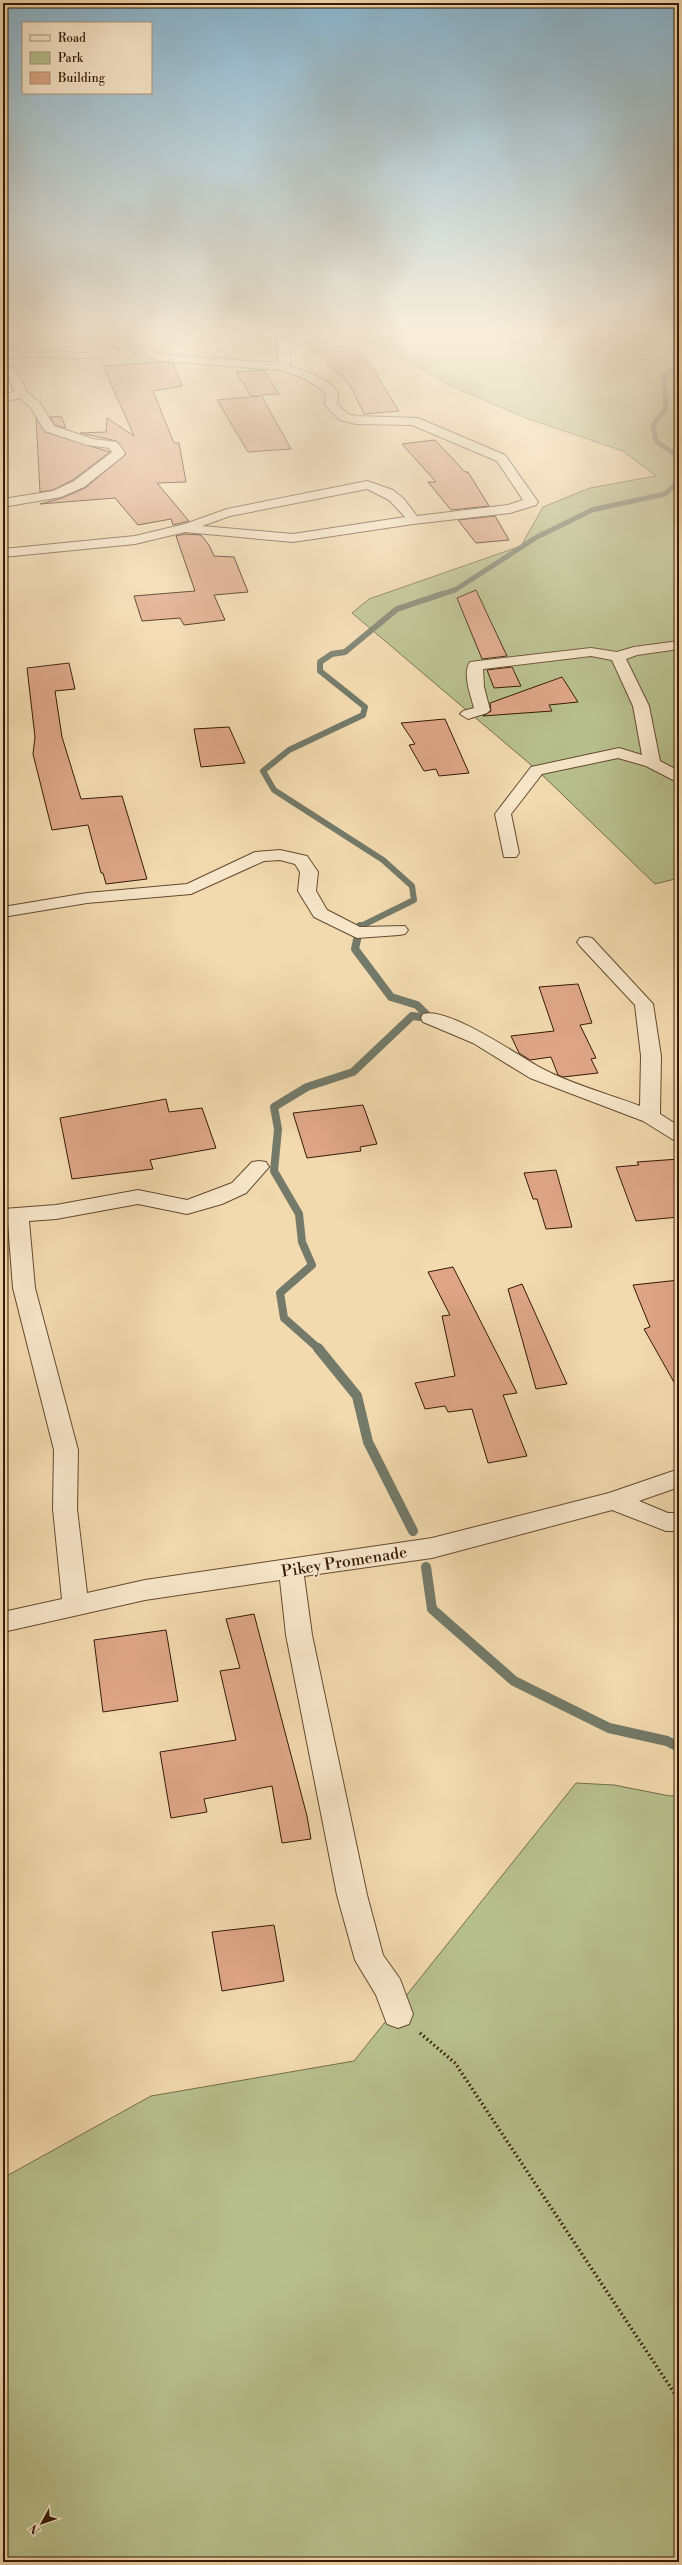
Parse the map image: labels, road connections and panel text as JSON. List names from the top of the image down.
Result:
{
  "streets": {
    "street": ["Pikey Promenade"]
  },
  "legend": ["Road", "Park", "Building"],
  "north": "bottom left"
}
